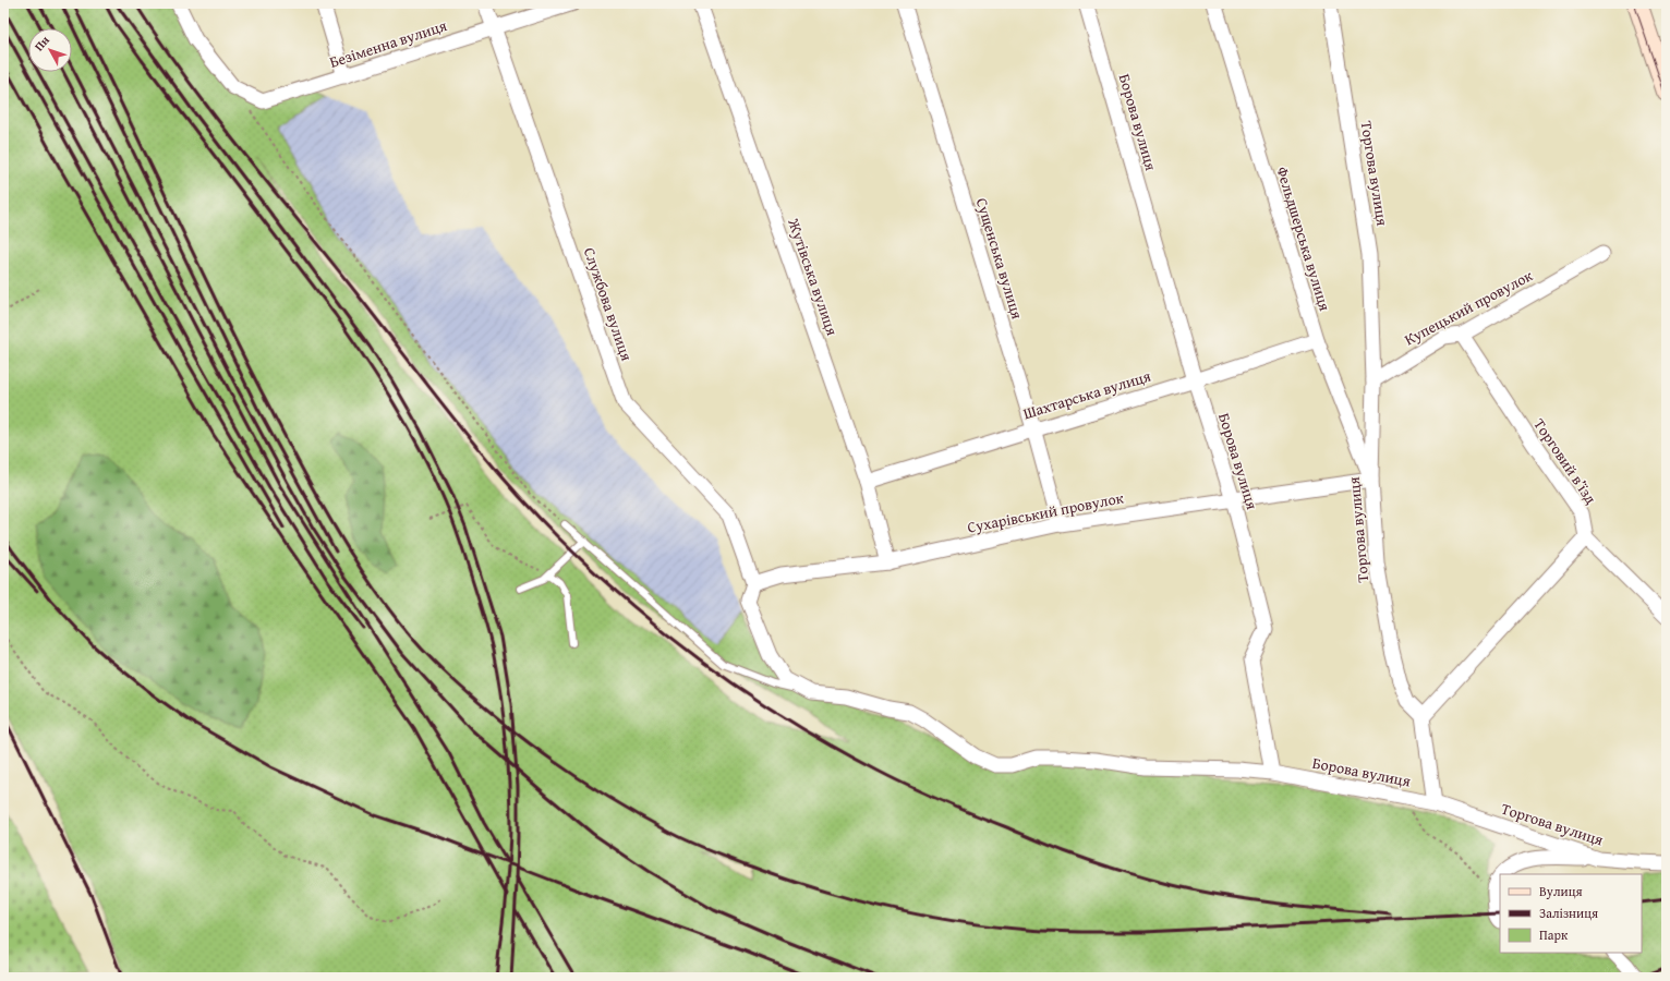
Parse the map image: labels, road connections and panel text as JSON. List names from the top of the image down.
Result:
{
  "streets": {
    "street": [
      "Безіменна вулиця",
      "Борова вулиця",
      "Торгова вулиця",
      "Фельдшерська вулиця",
      "Сущенська вулиця",
      "Жутівська вулиця",
      "Службова вулиця",
      "Купецький провулок",
      "Шахтарська вулиця",
      "Торговий в’їзд",
      "Сухарівський провулок"
    ]
  },
  "crossings": [
    ["Безіменна вулиця", "Службова вулиця"],
    ["Борова вулиця", "Торгова вулиця"],
    ["Борова вулиця", "Шахтарська вулиця"],
    ["Борова вулиця", "Сухарівський провулок"],
    ["Торгова вулиця", "Фельдшерська вулиця"],
    ["Торгова вулиця", "Купецький провулок"],
    ["Торгова вулиця", "Сухарівський провулок"],
    ["Фельдшерська вулиця", "Шахтарська вулиця"],
    ["Фельдшерська вулиця", "Сухарівський провулок"],
    ["Сущенська вулиця", "Шахтарська вулиця"],
    ["Сущенська вулиця", "Сухарівський провулок"],
    ["Жутівська вулиця", "Шахтарська вулиця"],
    ["Жутівська вулиця", "Сухарівський провулок"],
    ["Службова вулиця", "Сухарівський провулок"],
    ["Купецький провулок", "Торговий в’їзд"]
  ],
  "legend": ["Вулиця", "Залізниця", "Парк"],
  "north": "top left"
}
